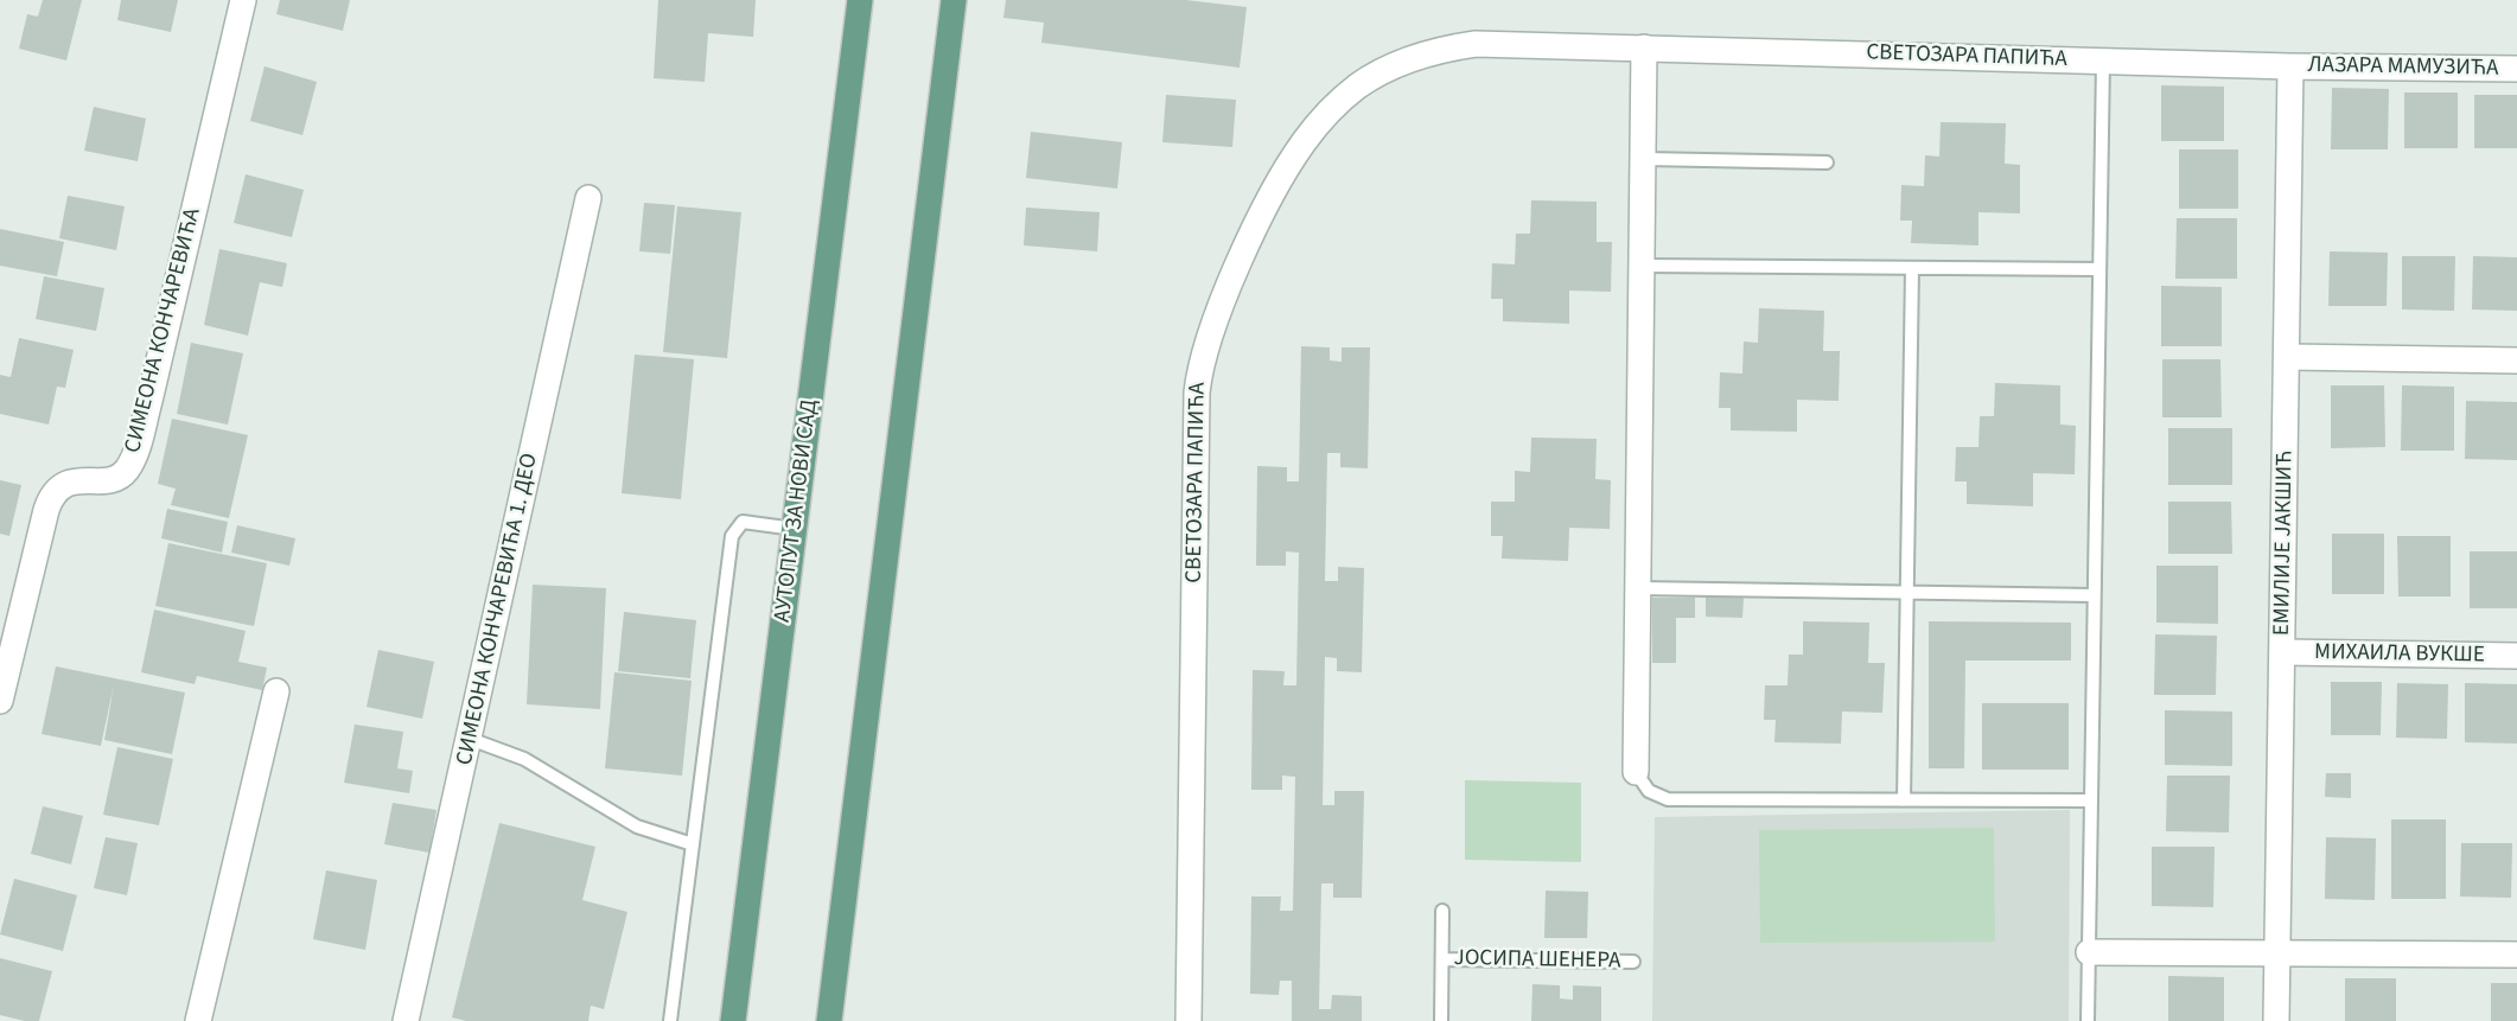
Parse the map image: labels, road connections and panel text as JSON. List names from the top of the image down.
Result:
{
  "streets": {
    "main road": ["АУТОПУТ ЗА НОВИ САД"],
    "street": [
      "СВЕТОЗАРА ПАПИЋА",
      "ЛАЗАРА МАМУЗИЋА",
      "СИМЕОНА КОНЧАРЕВИЋА",
      "ЕМИЛИЈЕ ЈАКШИЋ",
      "СИМЕОНА КОНЧАРЕВИЋА 1. ДЕО",
      "МИХАИЛА ВУКШЕ"
    ],
    "lane": ["ЈОСИПА ШЕНЕРА"]
  },
  "crossings": [
    ["СВЕТОЗАРА ПАПИЋА", "ЛАЗАРА МАМУЗИЋА"],
    ["СВЕТОЗАРА ПАПИЋА", "ЕМИЛИЈЕ ЈАКШИЋ"],
    ["ЛАЗАРА МАМУЗИЋА", "ЕМИЛИЈЕ ЈАКШИЋ"],
    ["ЕМИЛИЈЕ ЈАКШИЋ", "МИХАИЛА ВУКШЕ"]
  ]
}
